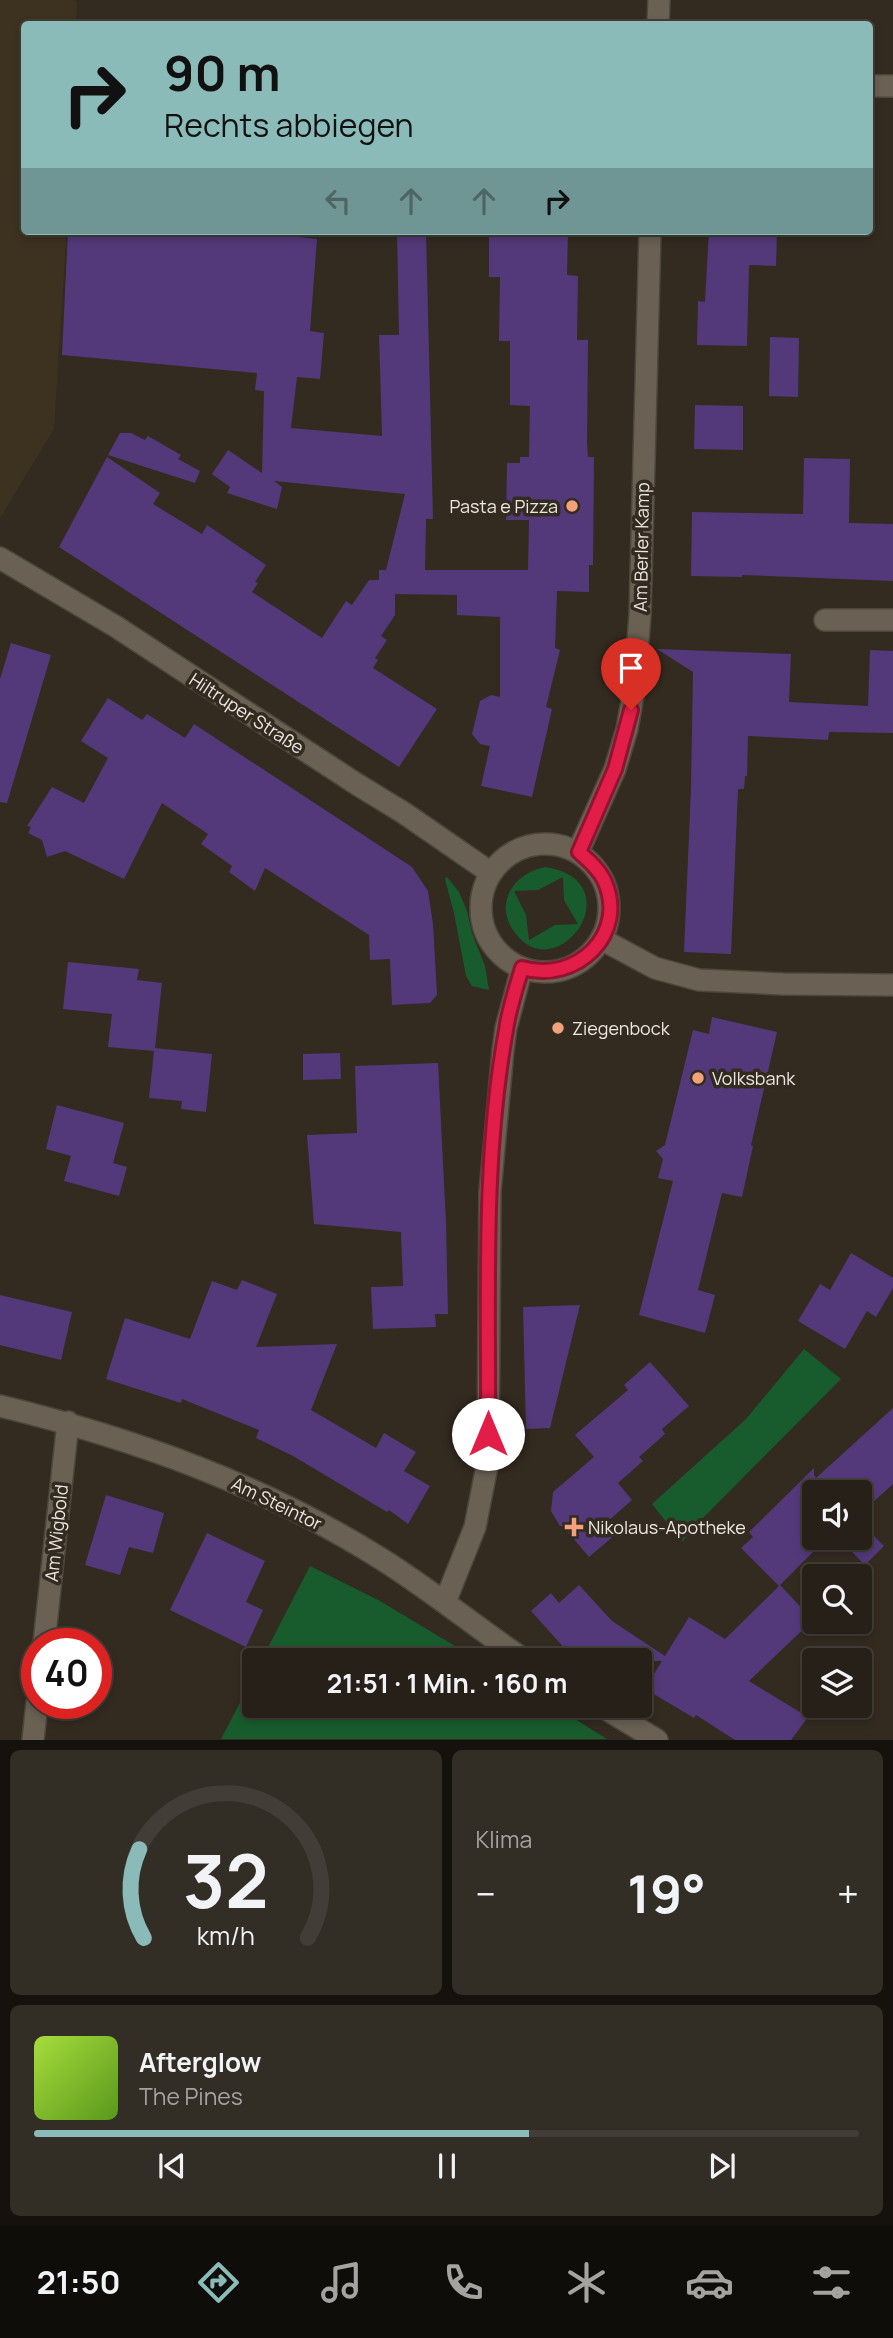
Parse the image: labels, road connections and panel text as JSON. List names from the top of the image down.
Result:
{
  "streets": {
    "street": [
      "Am Berler Kamp",
      "Hiltruper Straße",
      "Am Steintor",
      "Am Wigbold"
    ]
  },
  "crossings": [
    ["Am Berler Kamp", "Hiltruper Straße"],
    ["Am Steintor", "Am Wigbold"]
  ],
  "places": {
    "other": ["Pasta e Pizza", "Ziegenbock", "Volksbank"],
    "health": ["Nikolaus-Apotheke"]
  },
  "page": {
    "turn": ["90 m", "Rechts abbiegen"],
    "limit": "40",
    "trip": "21:51 · 1 Min. · 160 m",
    "tile": "Klima",
    "heat": ["−", "19°", "+"],
    "song": ["Afterglow", "The Pines"],
    "tabs": "21:50",
    "gauge": ["32", "km/h"]
  }
}
